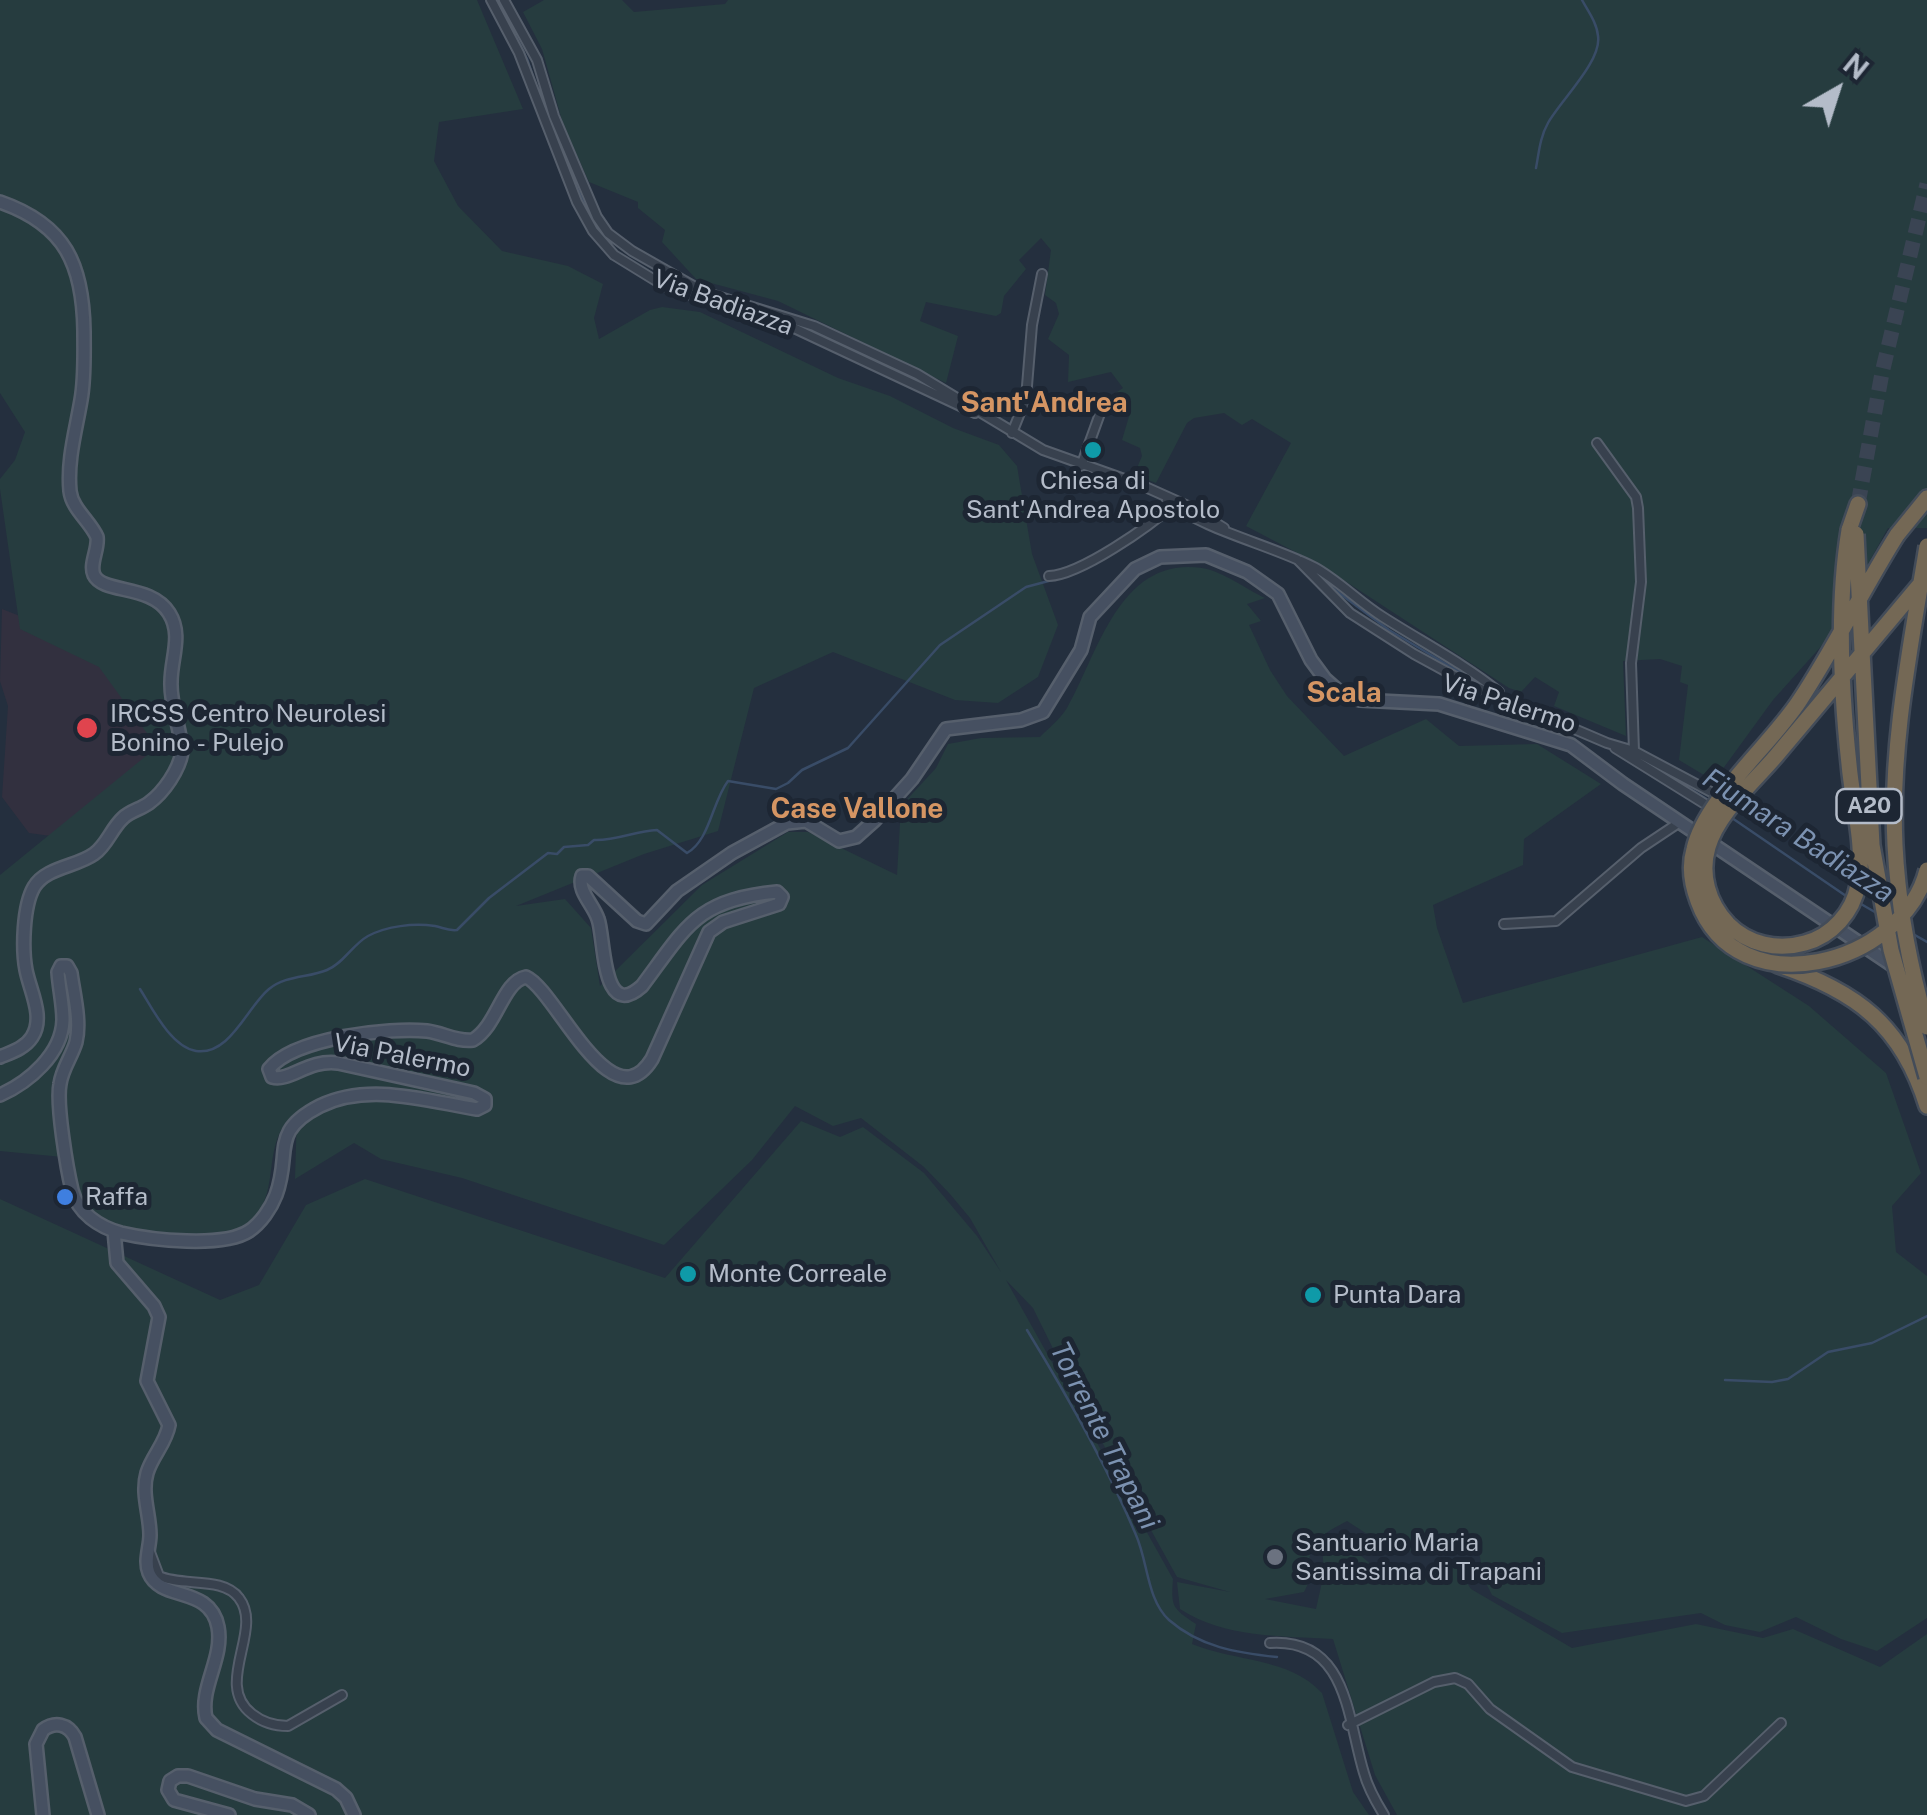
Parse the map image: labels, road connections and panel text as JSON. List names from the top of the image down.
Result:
{
  "streets": {
    "highway": ["A20"],
    "main road": ["Via Palermo"],
    "street": ["Via Badiazza"]
  },
  "districts": ["Sant'Andrea", "Scala", "Case Vallone"],
  "water": ["Fiumara Badiazza", "Torrente Trapani"],
  "places": [
    "Chiesa di Sant'Andrea Apostolo",
    "IRCSS Centro Neurolesi Bonino - Pulejo",
    "Raffa",
    "Monte Correale",
    "Punta Dara",
    "Santuario Maria Santissima di Trapani"
  ],
  "north": "top right"
}
